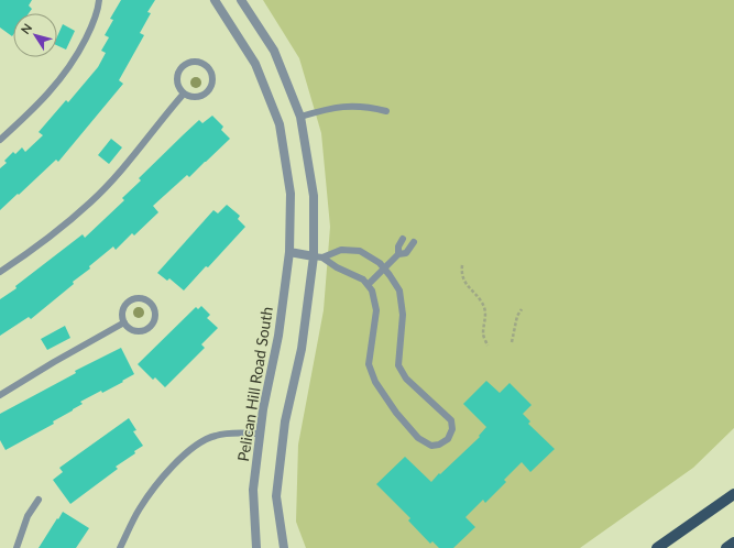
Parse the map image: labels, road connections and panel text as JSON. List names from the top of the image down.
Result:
{
  "streets": {
    "street": ["Pelican Hill Road South"]
  },
  "north": "top left"
}
